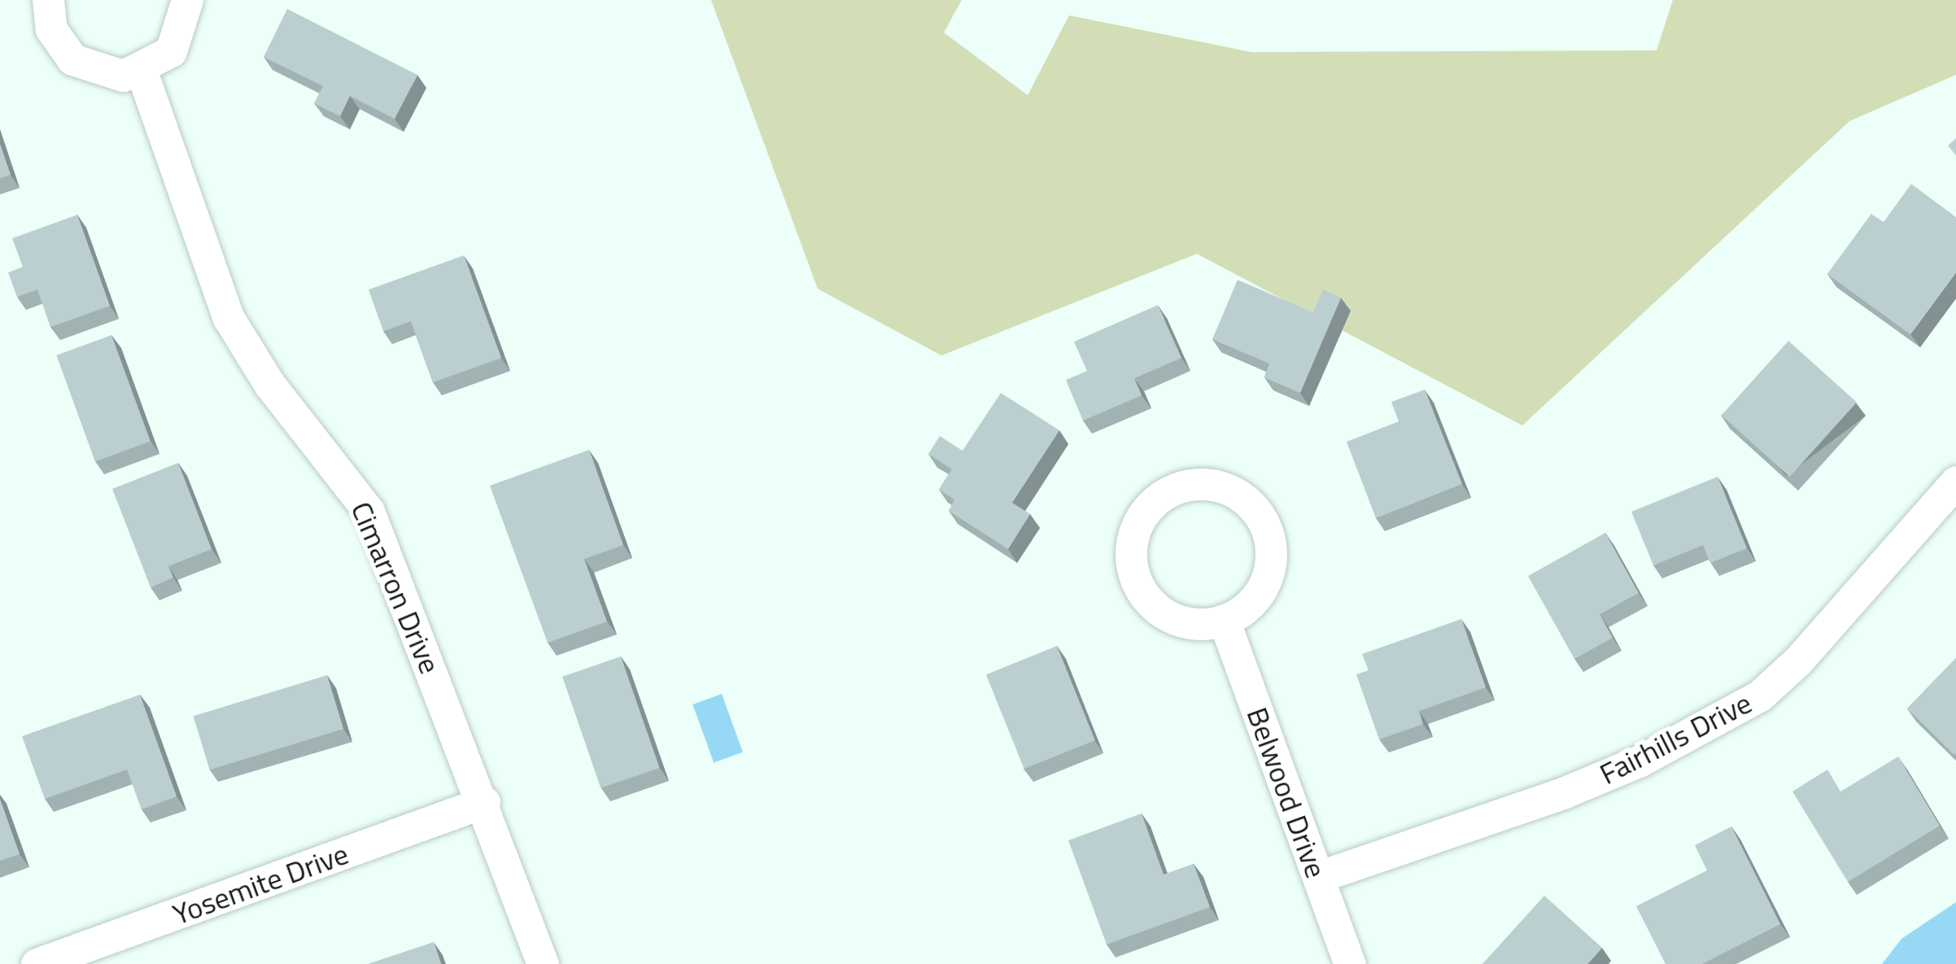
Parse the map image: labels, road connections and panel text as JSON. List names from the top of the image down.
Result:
{
  "streets": {
    "street": [
      "Cimarron Drive",
      "Fairhills Drive",
      "Belwood Drive",
      "Yosemite Drive"
    ]
  },
  "crossings": [
    ["Cimarron Drive", "Yosemite Drive"],
    ["Fairhills Drive", "Belwood Drive"]
  ]
}
